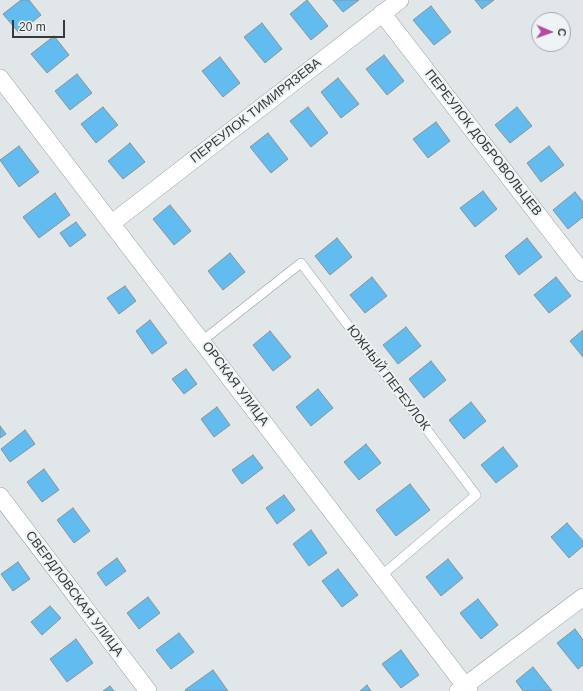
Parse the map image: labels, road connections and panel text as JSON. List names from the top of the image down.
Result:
{
  "streets": {
    "street": [
      "ПЕРЕУЛОК ТИМИРЯЗЕВА",
      "ПЕРЕУЛОК ДОБРОВОЛЬЦЕВ",
      "ОРСКАЯ УЛИЦА",
      "СВЕРДЛОВСКАЯ УЛИЦА"
    ],
    "lane": ["ЮЖНЫЙ ПЕРЕУЛОК"]
  },
  "crossings": [
    ["ПЕРЕУЛОК ТИМИРЯЗЕВА", "ПЕРЕУЛОК ДОБРОВОЛЬЦЕВ"],
    ["ПЕРЕУЛОК ТИМИРЯЗЕВА", "ОРСКАЯ УЛИЦА"],
    ["ЮЖНЫЙ ПЕРЕУЛОК", "ОРСКАЯ УЛИЦА"]
  ],
  "scale_bar": "20 m",
  "north": "right"
}
